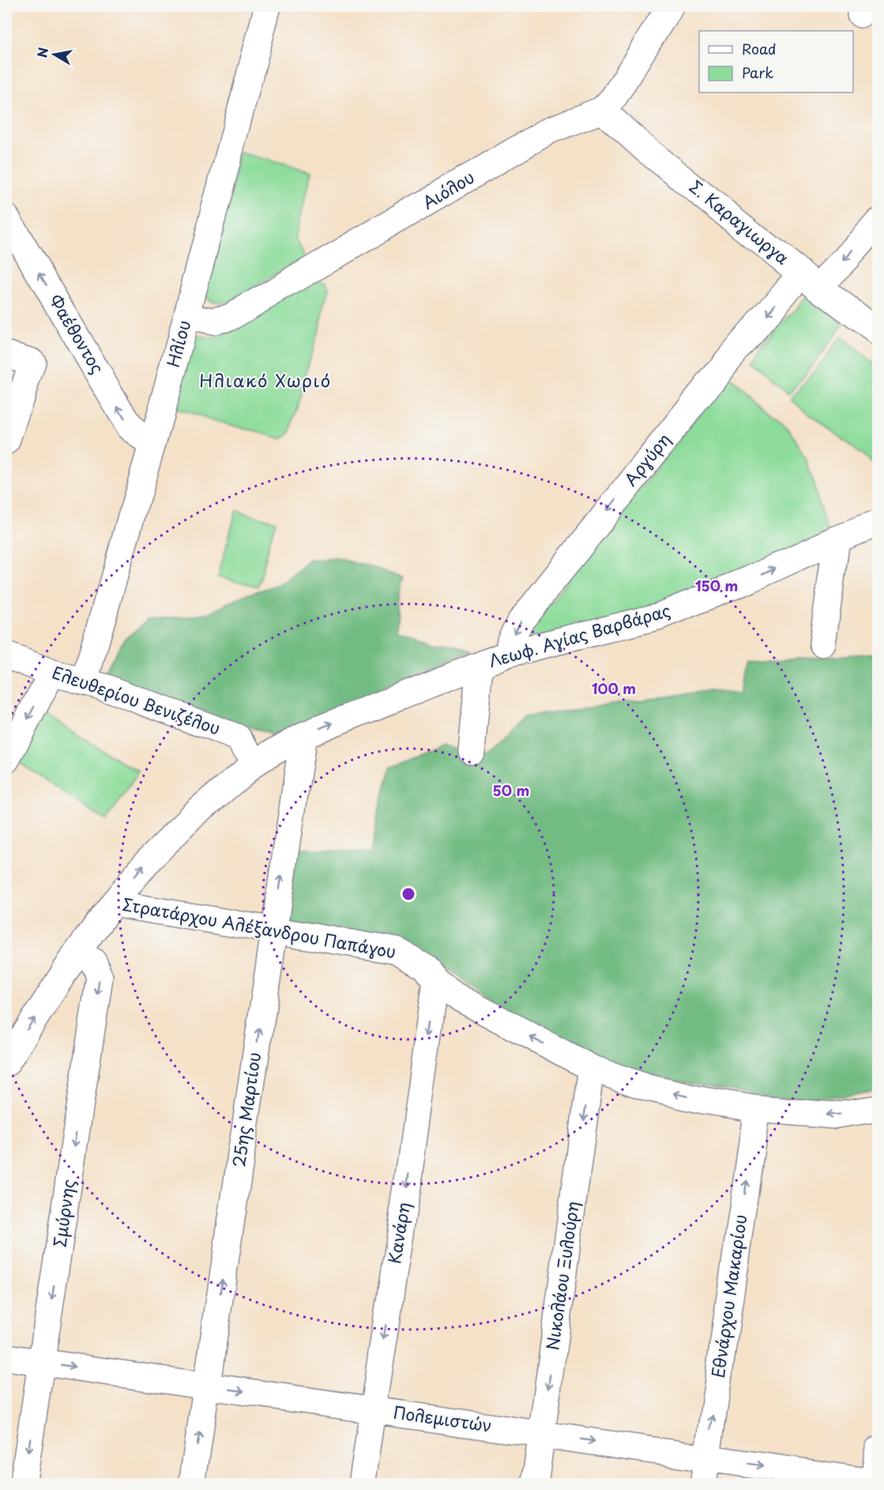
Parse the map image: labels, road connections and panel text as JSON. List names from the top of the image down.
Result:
{
  "streets": {
    "street": [
      "Αιόλου",
      "Σ. Καραγιωργα",
      "Φαέθοντος",
      "Ηλίου",
      "Αργύρη",
      "Λεωφ. Αγίας Βαρβάρας",
      "Ελευθερίου Βενιζέλου",
      "Στρατάρχου Αλέξανδρου Παπάγου",
      "25ης Μαρτίου",
      "Σμύρνης",
      "Κανάρη",
      "Νικολάου Ξυλούρη",
      "Εθνάρχου Μακαρίου",
      "Πολεμιστών"
    ]
  },
  "crossings": [
    ["Αιόλου", "Σ. Καραγιωργα"],
    ["Αιόλου", "Ηλίου"],
    ["Σ. Καραγιωργα", "Αργύρη"],
    ["Φαέθοντος", "Ηλίου"],
    ["Ηλίου", "Ελευθερίου Βενιζέλου"],
    ["Αργύρη", "Λεωφ. Αγίας Βαρβάρας"],
    ["Λεωφ. Αγίας Βαρβάρας", "Ελευθερίου Βενιζέλου"],
    ["Λεωφ. Αγίας Βαρβάρας", "Στρατάρχου Αλέξανδρου Παπάγου"],
    ["Λεωφ. Αγίας Βαρβάρας", "25ης Μαρτίου"],
    ["Λεωφ. Αγίας Βαρβάρας", "Σμύρνης"],
    ["Στρατάρχου Αλέξανδρου Παπάγου", "25ης Μαρτίου"],
    ["Στρατάρχου Αλέξανδρου Παπάγου", "Κανάρη"],
    ["Στρατάρχου Αλέξανδρου Παπάγου", "Νικολάου Ξυλούρη"],
    ["Στρατάρχου Αλέξανδρου Παπάγου", "Εθνάρχου Μακαρίου"],
    ["25ης Μαρτίου", "Πολεμιστών"],
    ["Σμύρνης", "Πολεμιστών"],
    ["Κανάρη", "Πολεμιστών"],
    ["Νικολάου Ξυλούρη", "Πολεμιστών"],
    ["Εθνάρχου Μακαρίου", "Πολεμιστών"]
  ],
  "one_way": [
    "Φαέθοντος",
    "Αργύρη",
    "Λεωφ. Αγίας Βαρβάρας",
    "Στρατάρχου Αλέξανδρου Παπάγου",
    "25ης Μαρτίου",
    "Σμύρνης",
    "Κανάρη",
    "Νικολάου Ξυλούρη",
    "Εθνάρχου Μακαρίου",
    "Πολεμιστών"
  ],
  "districts": ["Ηλιακό Χωριό"],
  "legend": ["Road", "Park"],
  "north": "left",
  "rings": ["150 m", "100 m", "50 m"]
}
